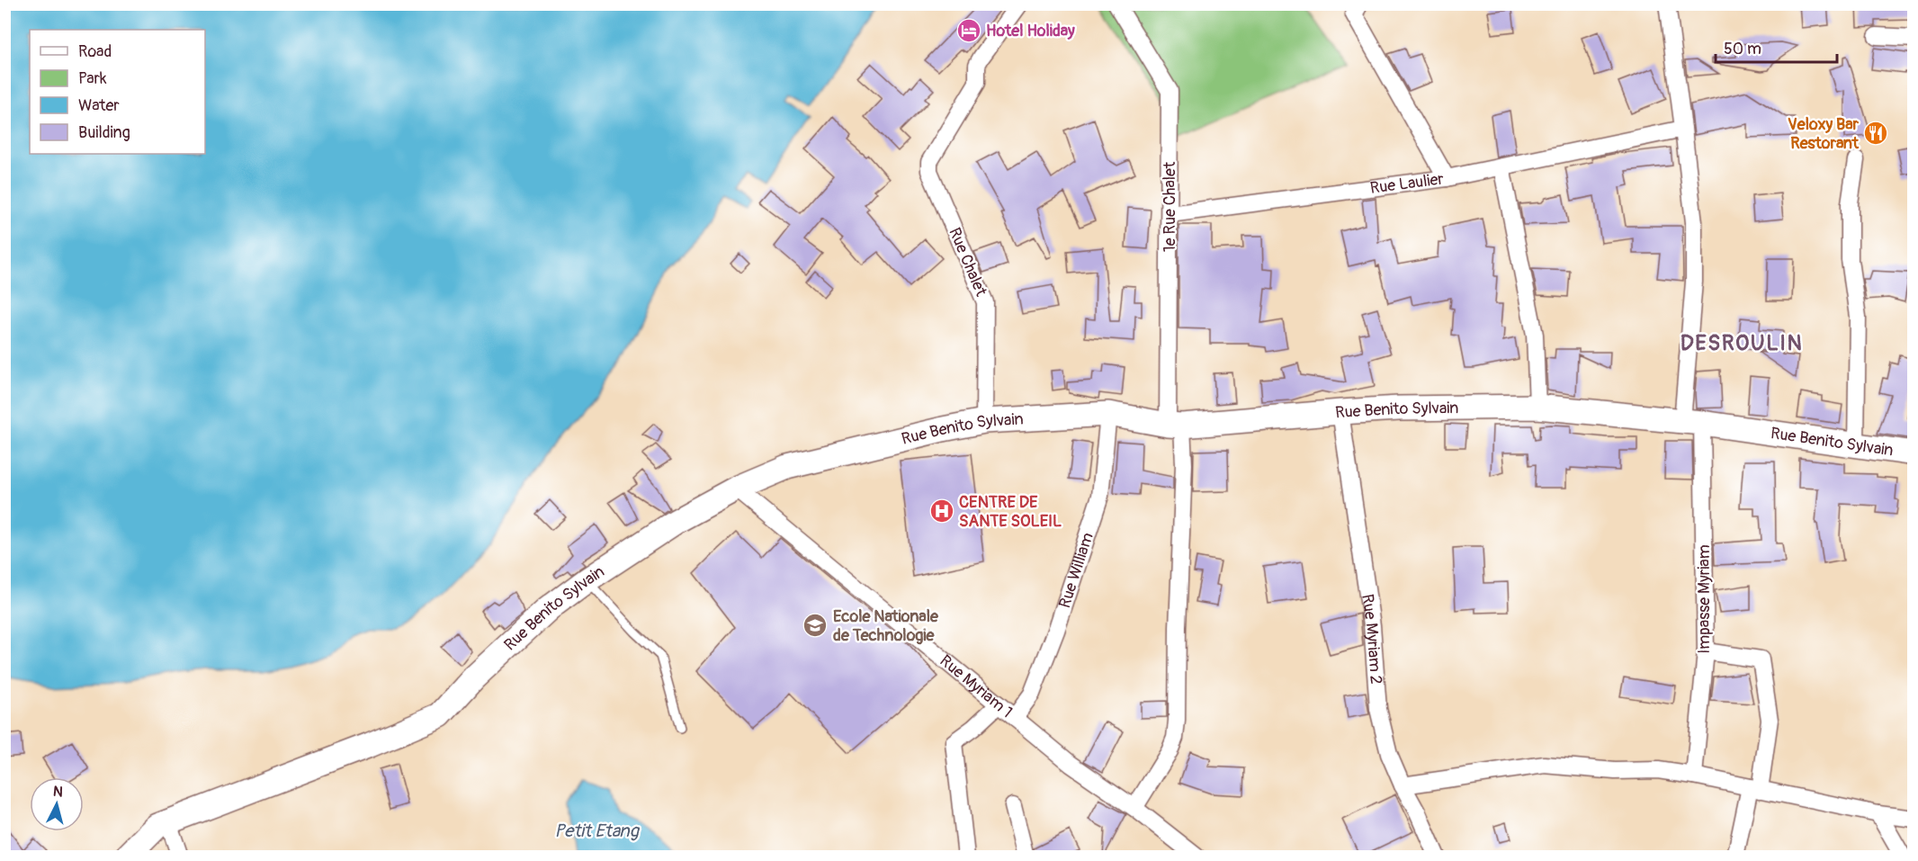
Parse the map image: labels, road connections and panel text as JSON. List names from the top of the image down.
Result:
{
  "streets": {
    "main road": ["Rue Benito Sylvain"],
    "street": [
      "Rue Laulier",
      "1e Rue Chalet",
      "Rue Chalet",
      "Rue William",
      "Impasse Myriam",
      "Rue Myriam 2",
      "Rue Myriam 1"
    ]
  },
  "crossings": [
    ["Rue Laulier", "1e Rue Chalet"],
    ["1e Rue Chalet", "Rue Benito Sylvain"],
    ["1e Rue Chalet", "Rue Myriam 1"],
    ["Rue Chalet", "Rue Benito Sylvain"],
    ["Rue Benito Sylvain", "Rue William"],
    ["Rue Benito Sylvain", "Impasse Myriam"],
    ["Rue Benito Sylvain", "Rue Myriam 2"],
    ["Rue Benito Sylvain", "Rue Myriam 1"],
    ["Rue William", "Rue Myriam 1"]
  ],
  "districts": ["DESROULIN"],
  "water": ["Petit Etang"],
  "places": {
    "hotel": ["Hotel Holiday"],
    "restaurant": ["Veloxy Bar Restorant"],
    "hospital": ["CENTRE DE SANTE SOLEIL"],
    "school or university": ["Ecole Nationale de Technologie"]
  },
  "legend": [
    "Road",
    "Park",
    "Water",
    "Building"
  ],
  "scale_bar": "50 m",
  "north": "top"
}
